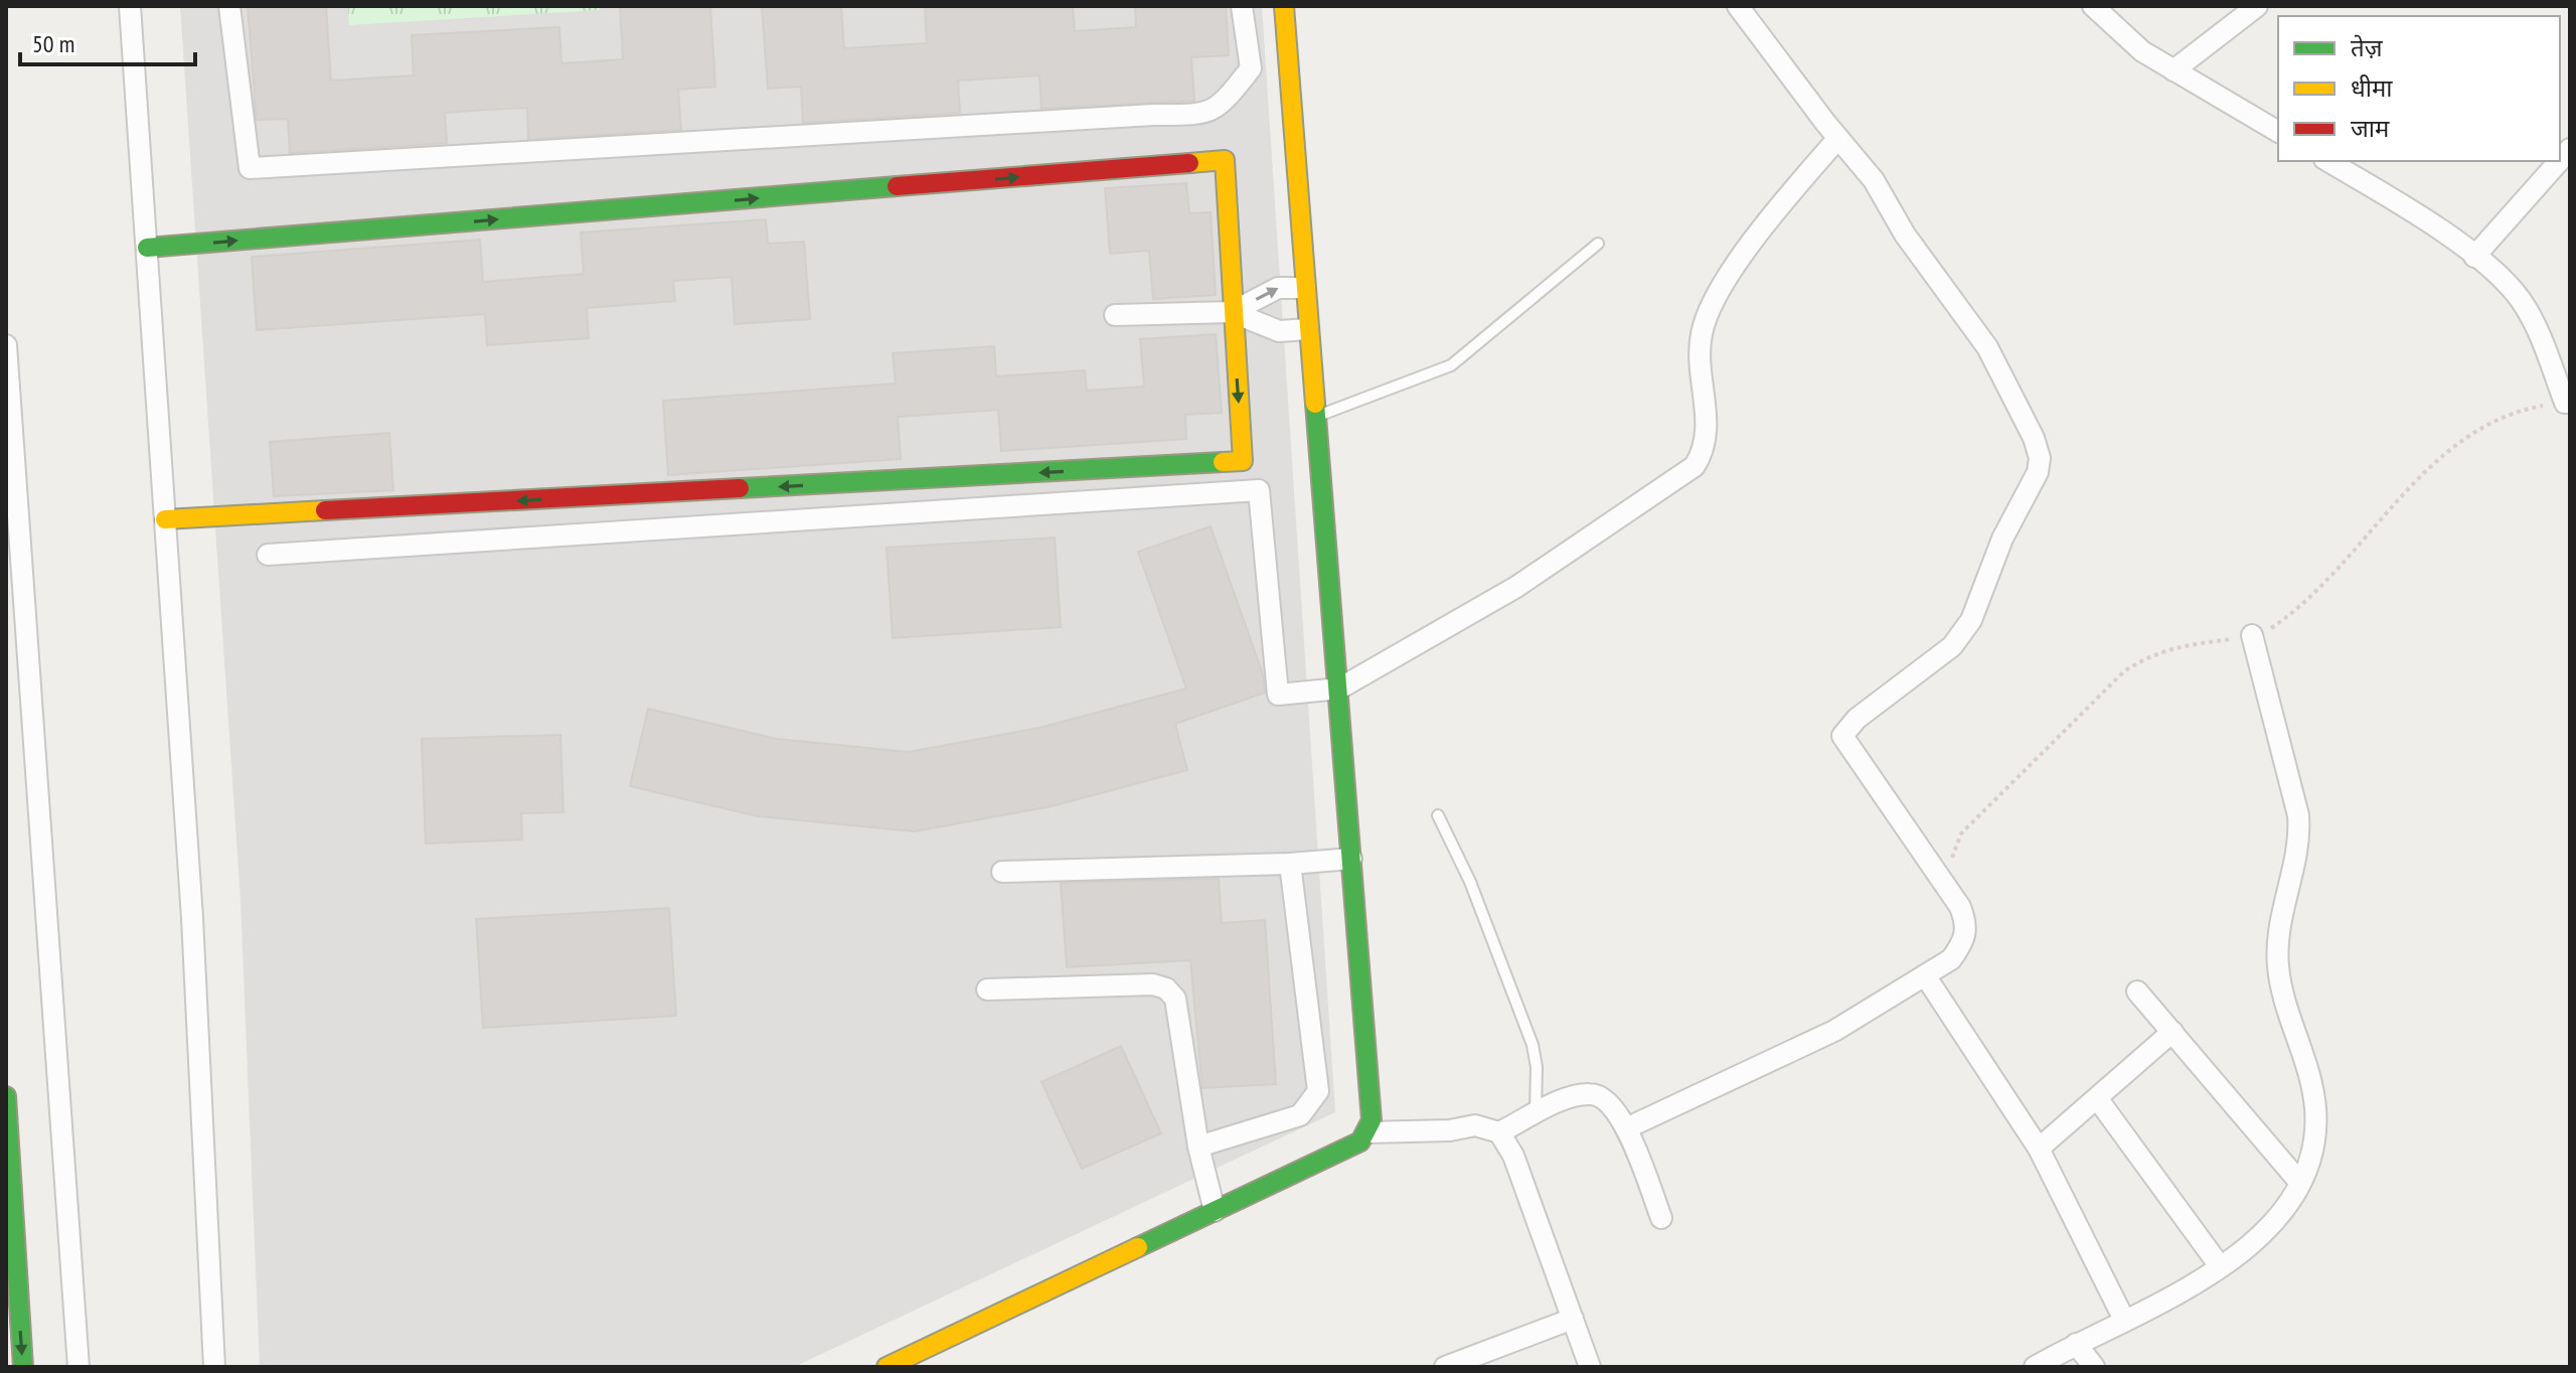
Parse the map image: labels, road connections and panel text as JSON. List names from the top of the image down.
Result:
{
  "legend": ["तेज़", "धीमा", "जाम"],
  "scale_bar": "50 m"
}
